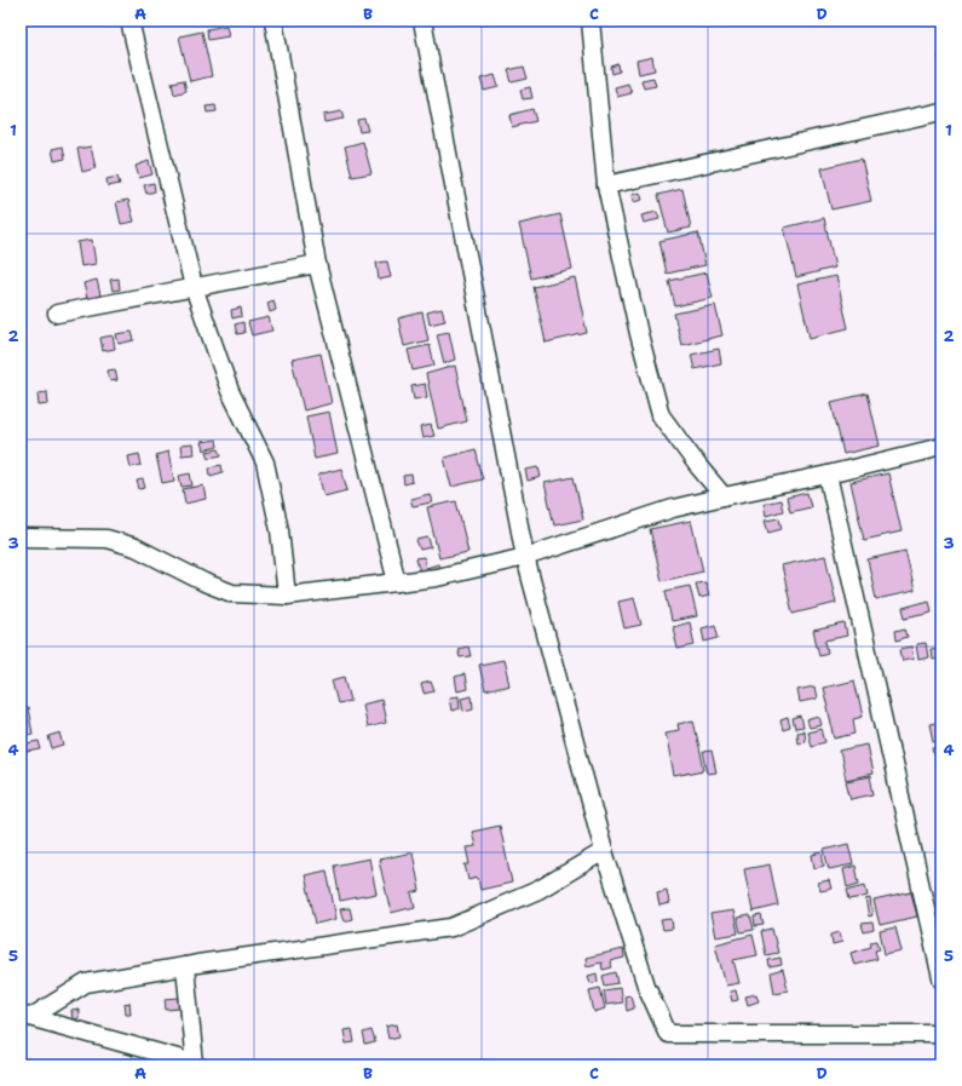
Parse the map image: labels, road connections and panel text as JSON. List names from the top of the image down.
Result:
{
  "grid": {
    "columns": [
      "A",
      "B",
      "C",
      "D"
    ],
    "rows": [
      "1",
      "2",
      "3",
      "4",
      "5"
    ]
  }
}
